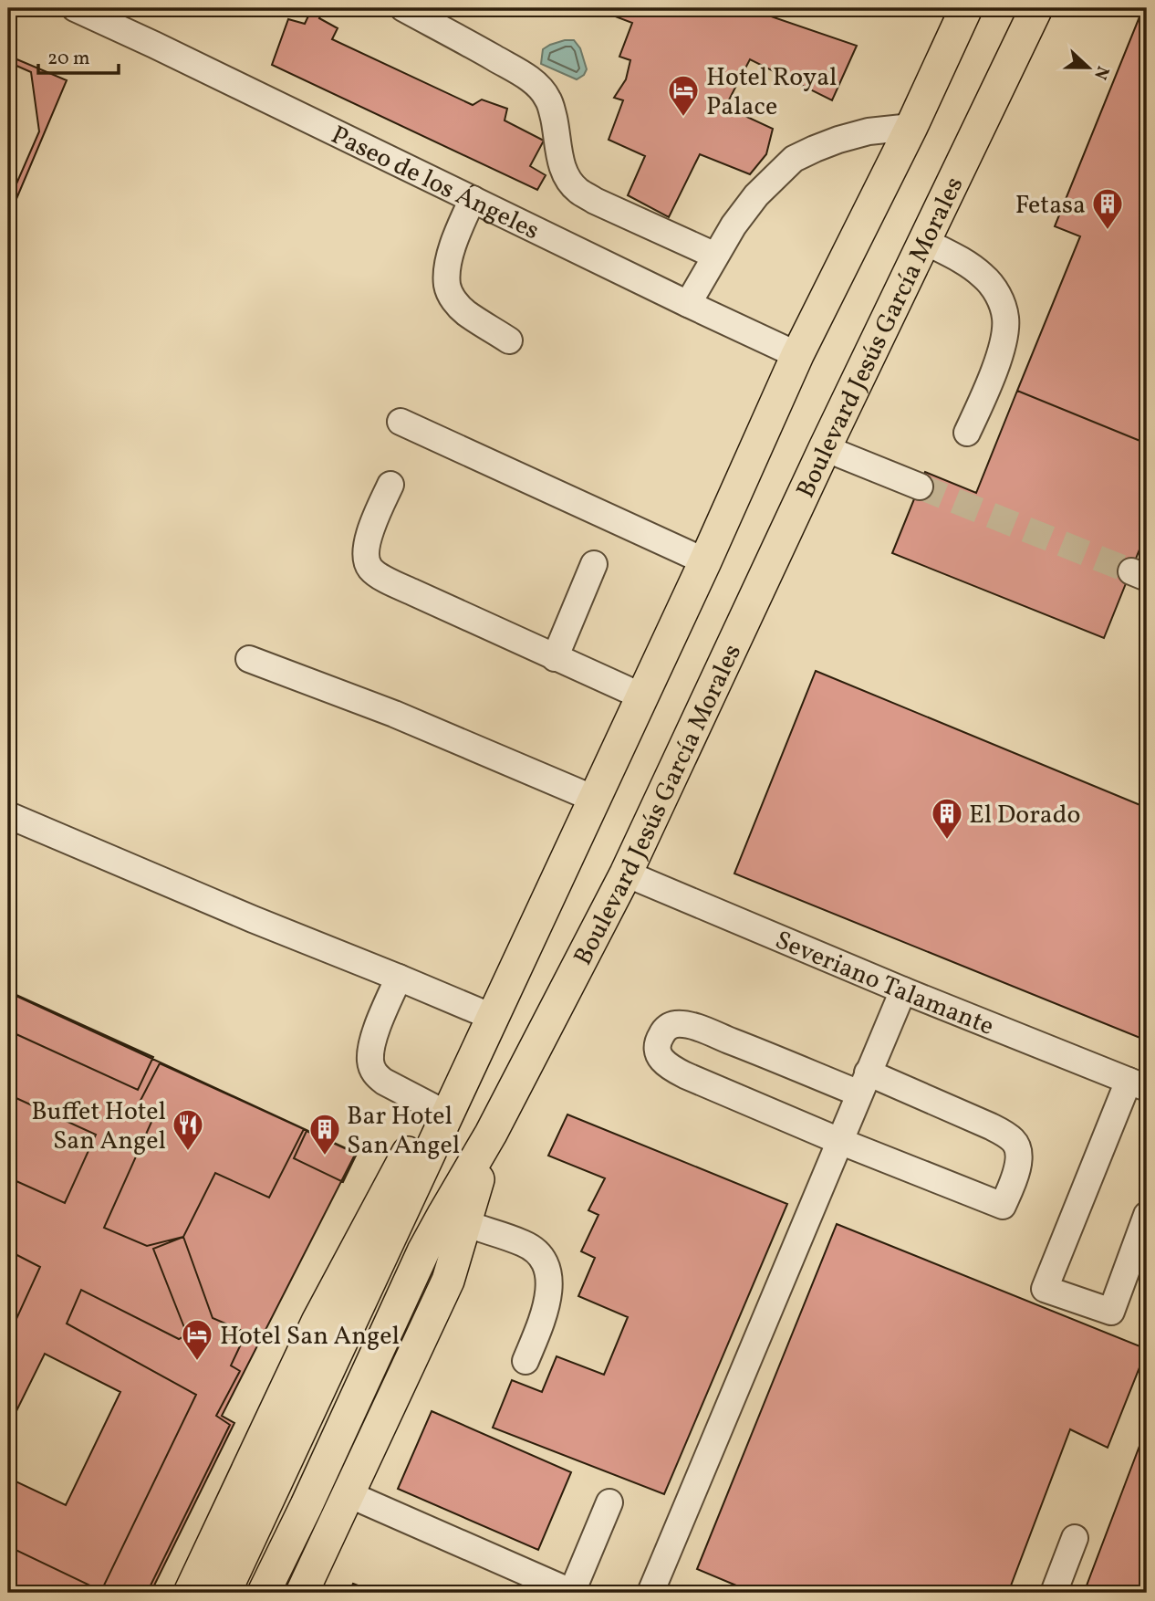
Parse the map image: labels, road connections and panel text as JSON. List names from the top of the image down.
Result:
{
  "streets": {
    "main road": ["Boulevard Jesús García Morales"],
    "street": ["Paseo de los Ángeles", "Severiano Talamante"]
  },
  "crossings": [
    ["Boulevard Jesús García Morales", "Severiano Talamante"]
  ],
  "places": {
    "hotel": ["Hotel Royal Palace", "Hotel San Angel"],
    "building": ["Fetasa", "El Dorado", "Bar Hotel San Angel"],
    "restaurant": ["Buffet Hotel San Angel"]
  },
  "scale_bar": "20 m",
  "north": "right"
}
